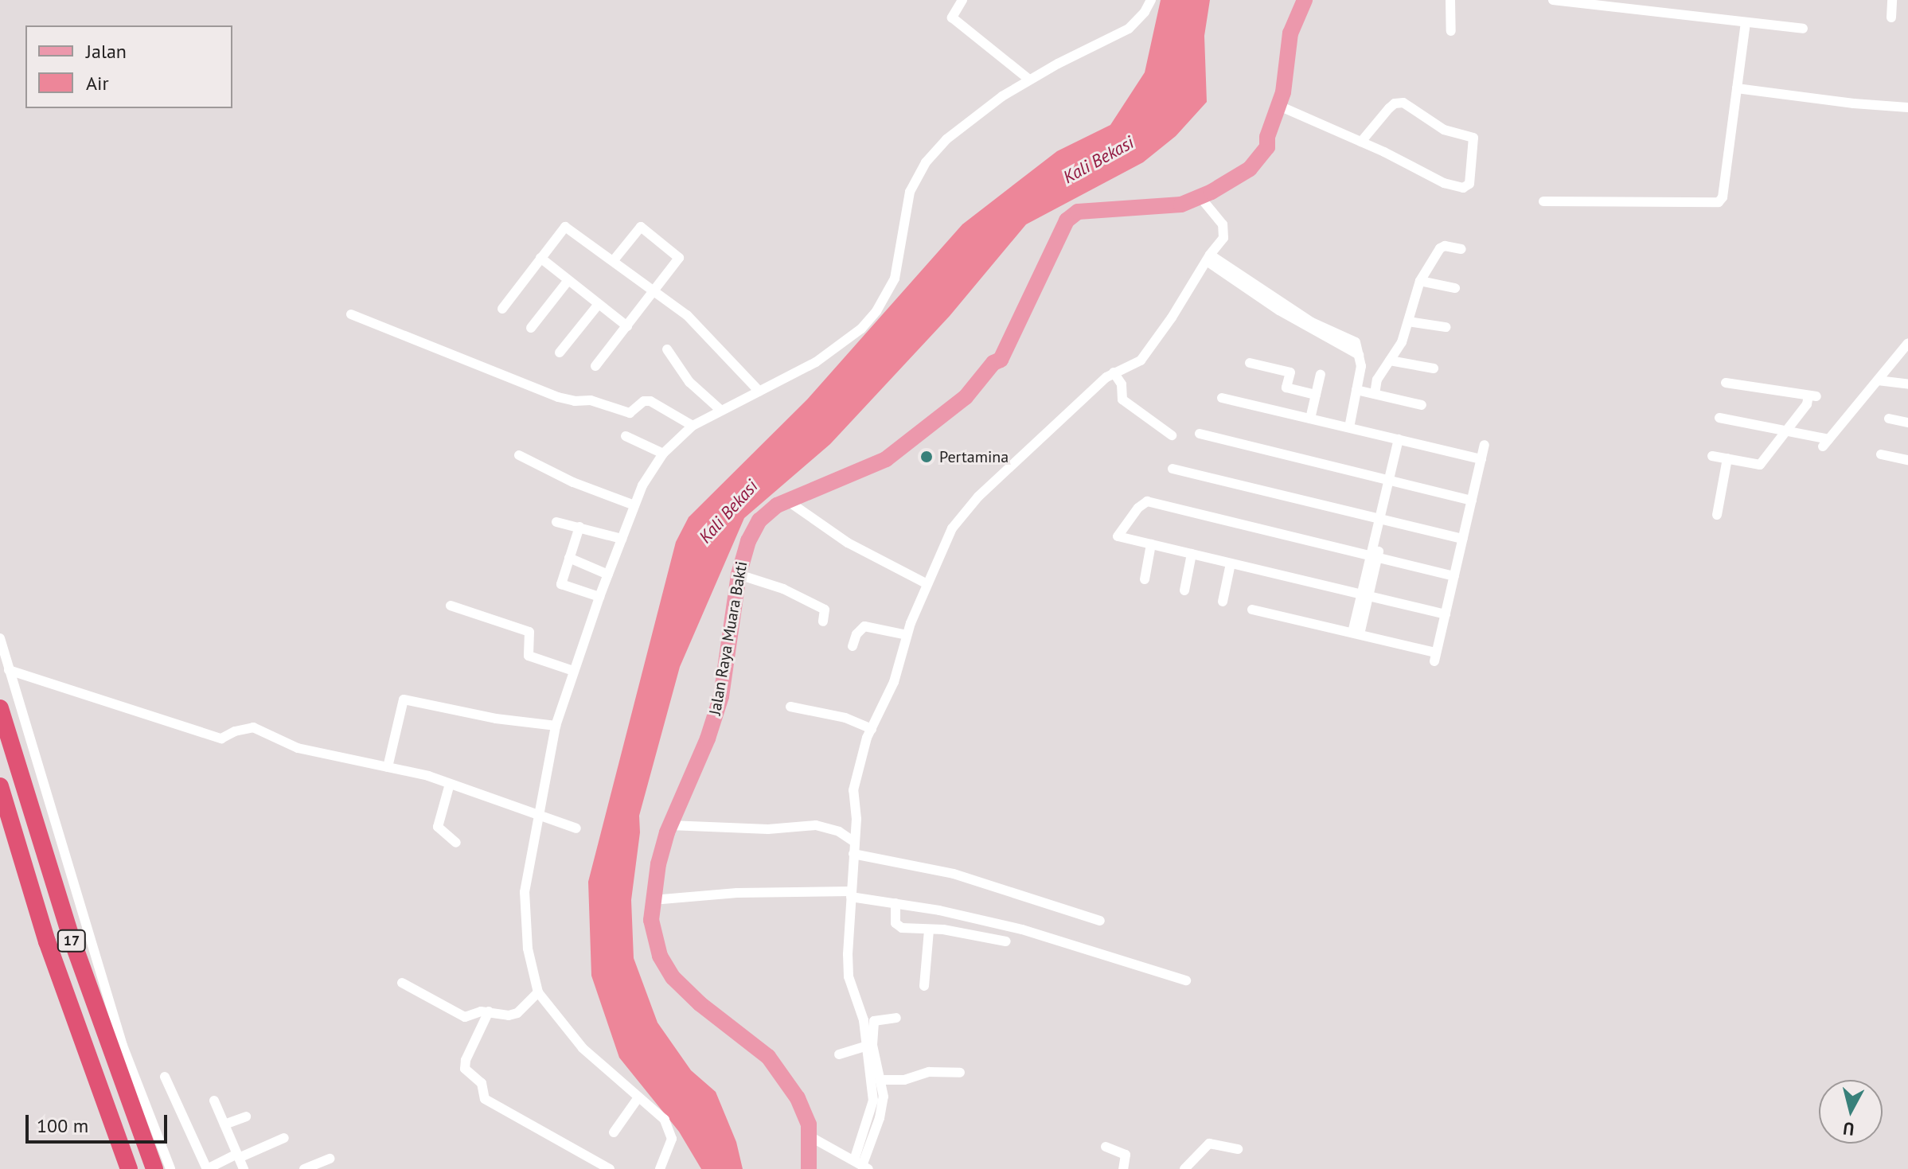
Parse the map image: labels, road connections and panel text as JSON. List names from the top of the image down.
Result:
{
  "streets": {
    "highway": ["17"],
    "main road": ["Jalan Raya Muara Bakti"]
  },
  "water": ["Kali Bekasi"],
  "places": ["Pertamina"],
  "legend": ["Jalan", "Air"],
  "scale_bar": "100 m",
  "north": "bottom"
}
